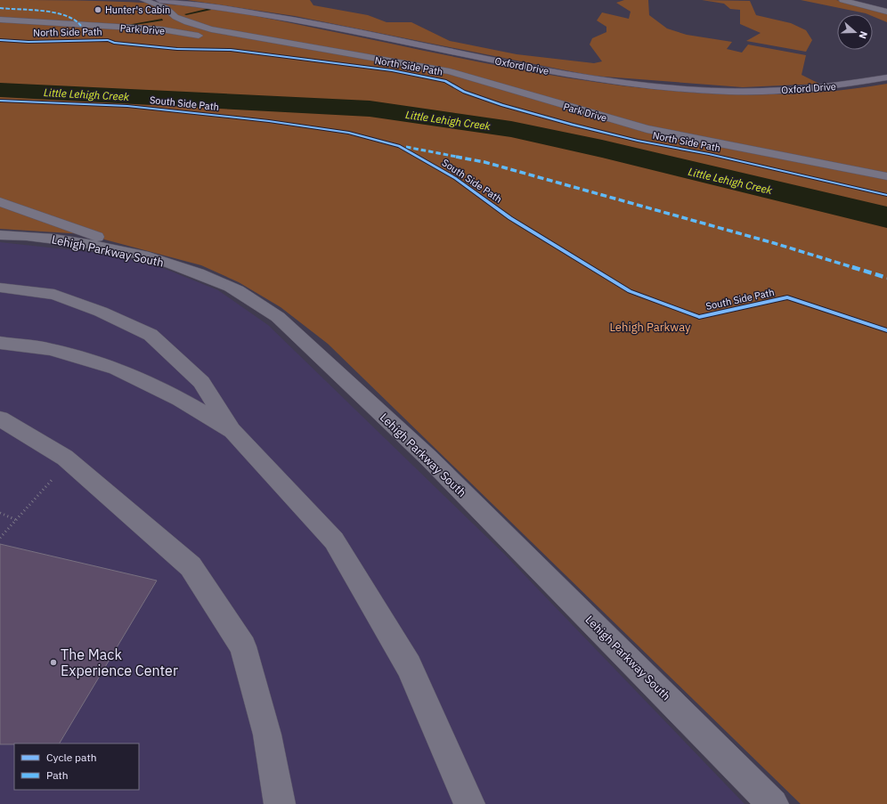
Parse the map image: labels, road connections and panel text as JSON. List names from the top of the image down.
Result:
{
  "streets": {
    "main road": ["Oxford Drive"],
    "street": ["Park Drive", "Lehigh Parkway South"],
    "cycle path": ["North Side Path", "South Side Path"]
  },
  "water": ["Little Lehigh Creek"],
  "parks": ["Lehigh Parkway"],
  "places": ["Hunter's Cabin", "The Mack Experience Center"],
  "legend": ["Cycle path", "Path"],
  "north": "right"
}
